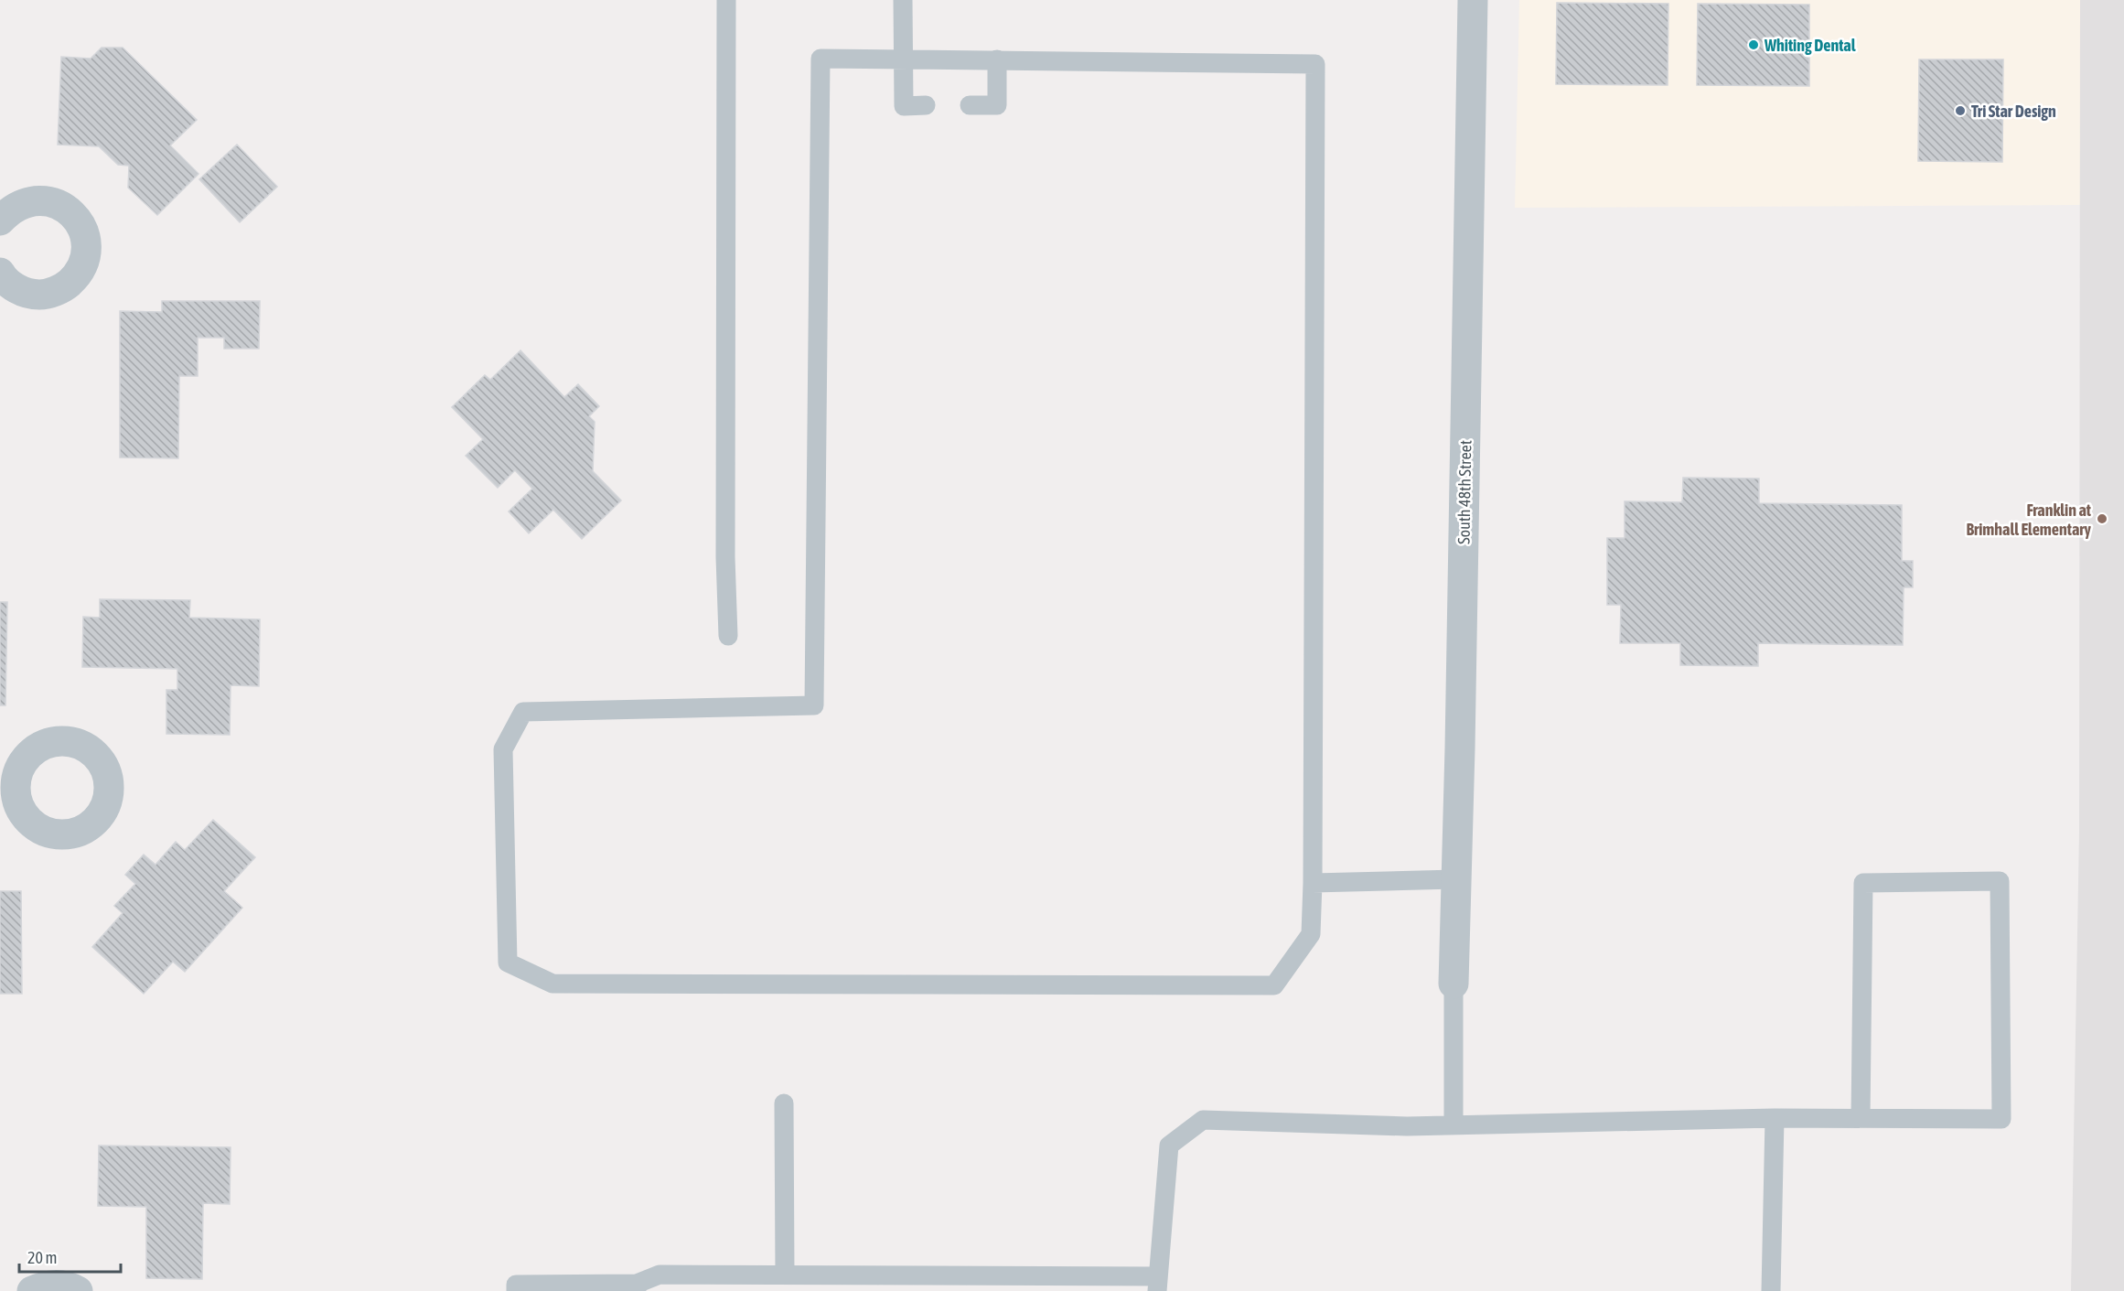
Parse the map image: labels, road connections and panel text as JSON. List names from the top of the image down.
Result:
{
  "streets": {
    "street": ["South 48th Street"]
  },
  "places": ["Whiting Dental", "Tri Star Design", "Franklin at Brimhall Elementary"],
  "scale_bar": "20 m"
}
